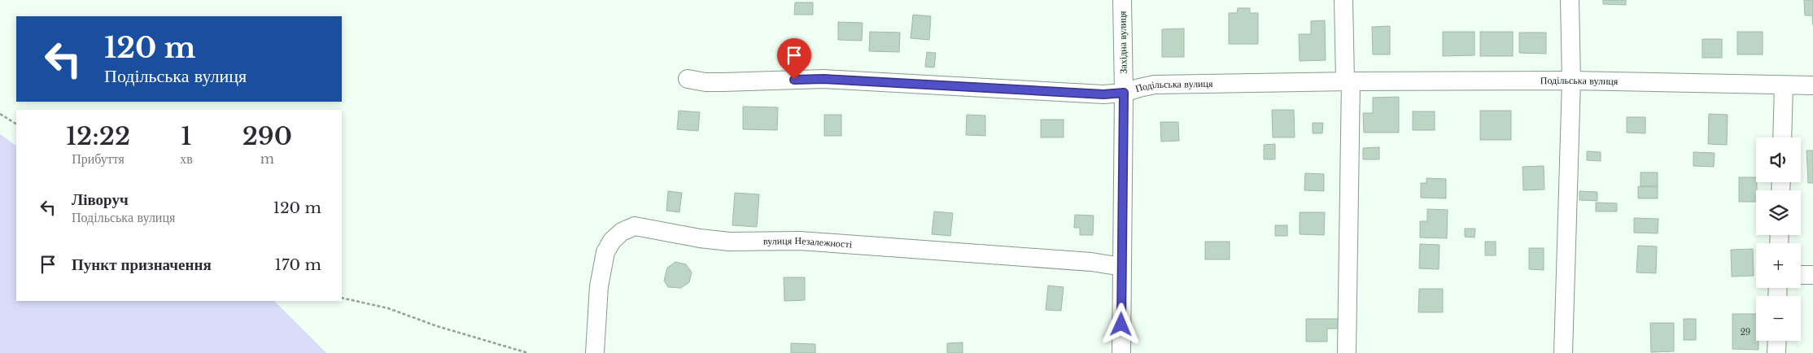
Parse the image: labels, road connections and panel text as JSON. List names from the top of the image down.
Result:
{
  "streets": {
    "street": ["Західна вулиця", "Подільська вулиця", "вулиця Незалежності"]
  },
  "crossings": [
    ["Західна вулиця", "Подільська вулиця"],
    ["Західна вулиця", "вулиця Незалежності"]
  ],
  "house_numbers": ["29"],
  "page": {
    "turn": ["120 m", "Подільська вулиця"],
    "eta": [
      "12:22",
      "Прибуття",
      "1",
      "хв",
      "290",
      "m"
    ],
    "map_buttons": ["+", "−"],
    "list": [
      {
        "name": "Ліворуч",
        "note": "Подільська вулиця",
        "value": "120 m"
      },
      {
        "name": "Пункт призначення",
        "value": "170 m"
      }
    ]
  }
}
